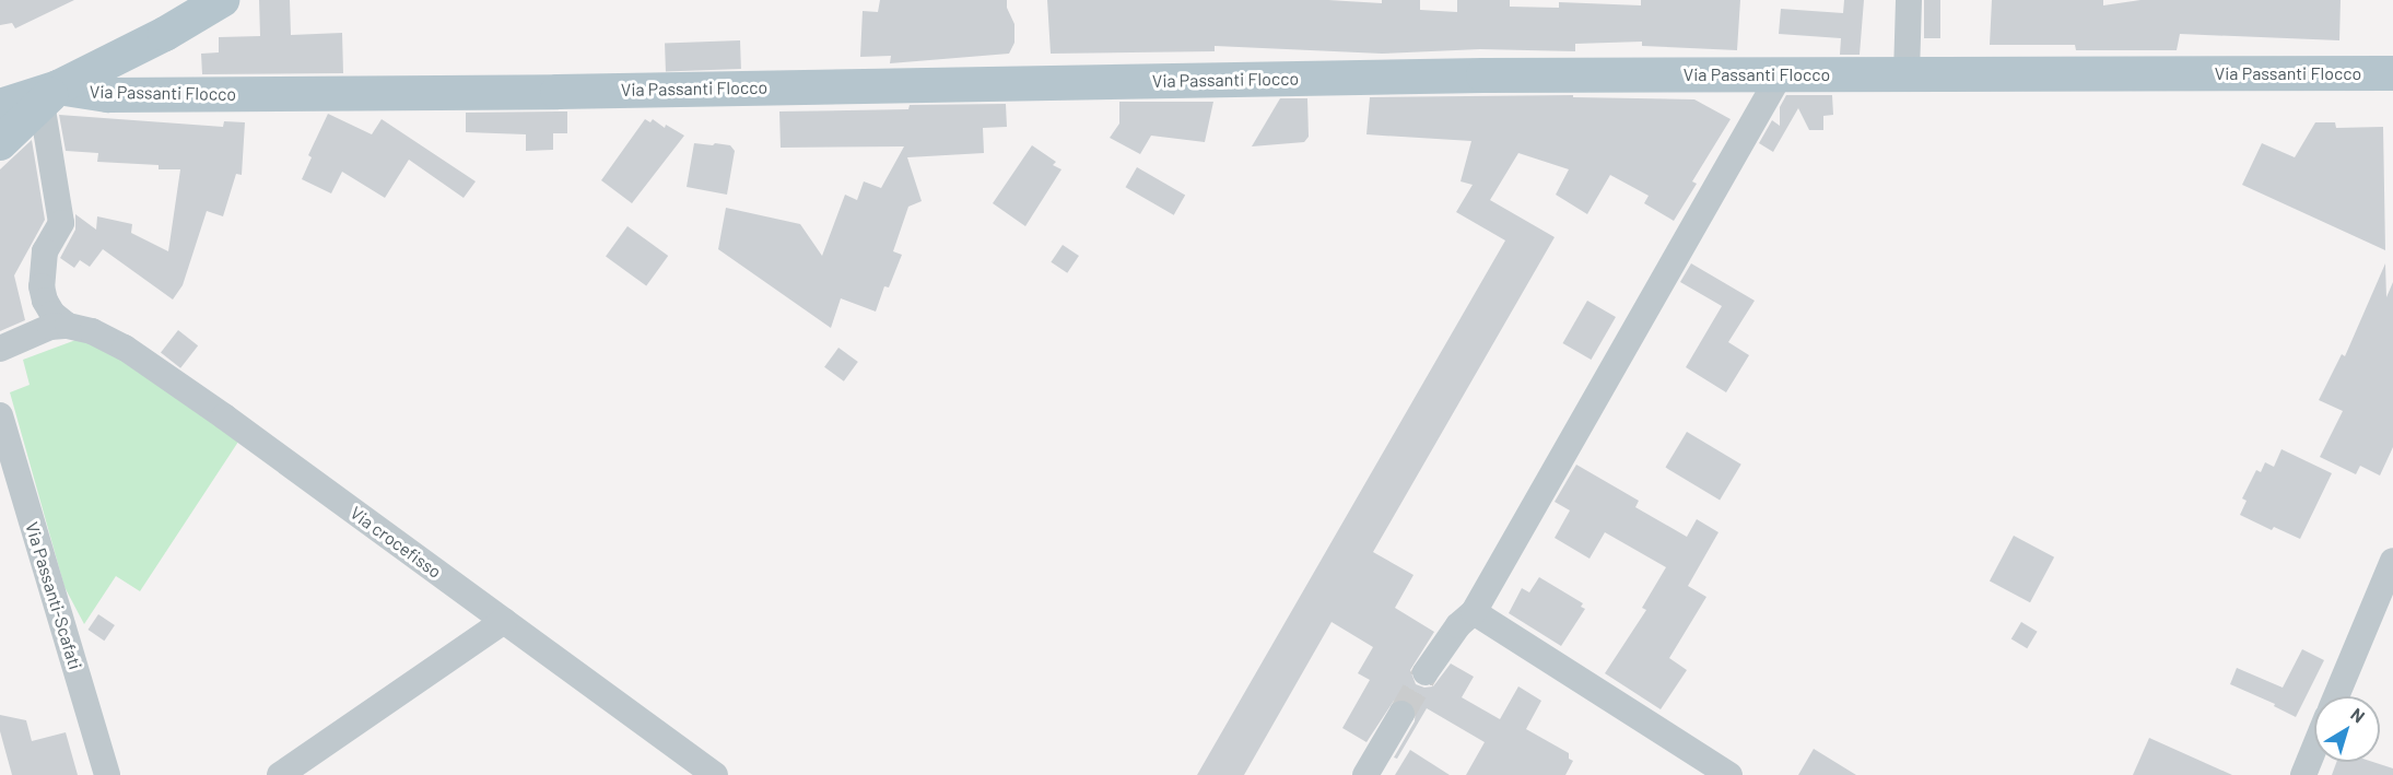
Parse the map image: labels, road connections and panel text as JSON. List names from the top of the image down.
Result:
{
  "streets": {
    "main road": ["Via Passanti Flocco"],
    "street": ["Via crocefisso", "Via Passanti-Scafati"]
  },
  "north": "top right"
}
